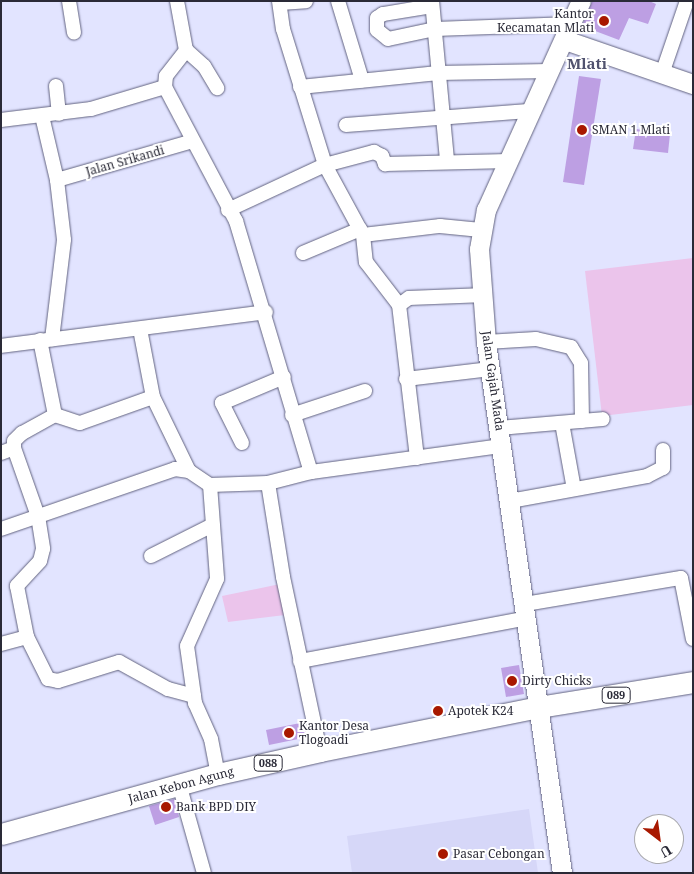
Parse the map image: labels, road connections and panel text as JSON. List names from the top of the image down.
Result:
{
  "streets": {
    "main road": [
      "Jalan Gajah Mada",
      "089",
      "088",
      "Jalan Kebon Agung"
    ],
    "street": ["Jalan Srikandi"]
  },
  "crossings": [
    ["Jalan Gajah Mada", "089"],
    ["Jalan Gajah Mada", "Jalan Kebon Agung"],
    ["089", "Jalan Kebon Agung"]
  ],
  "districts": ["Mlati"],
  "places": [
    "Kantor Kecamatan Mlati",
    "SMAN 1 Mlati",
    "Dirty Chicks",
    "Apotek K24",
    "Kantor Desa Tlogoadi",
    "Bank BPD DIY",
    "Pasar Cebongan"
  ],
  "north": "bottom right"
}
